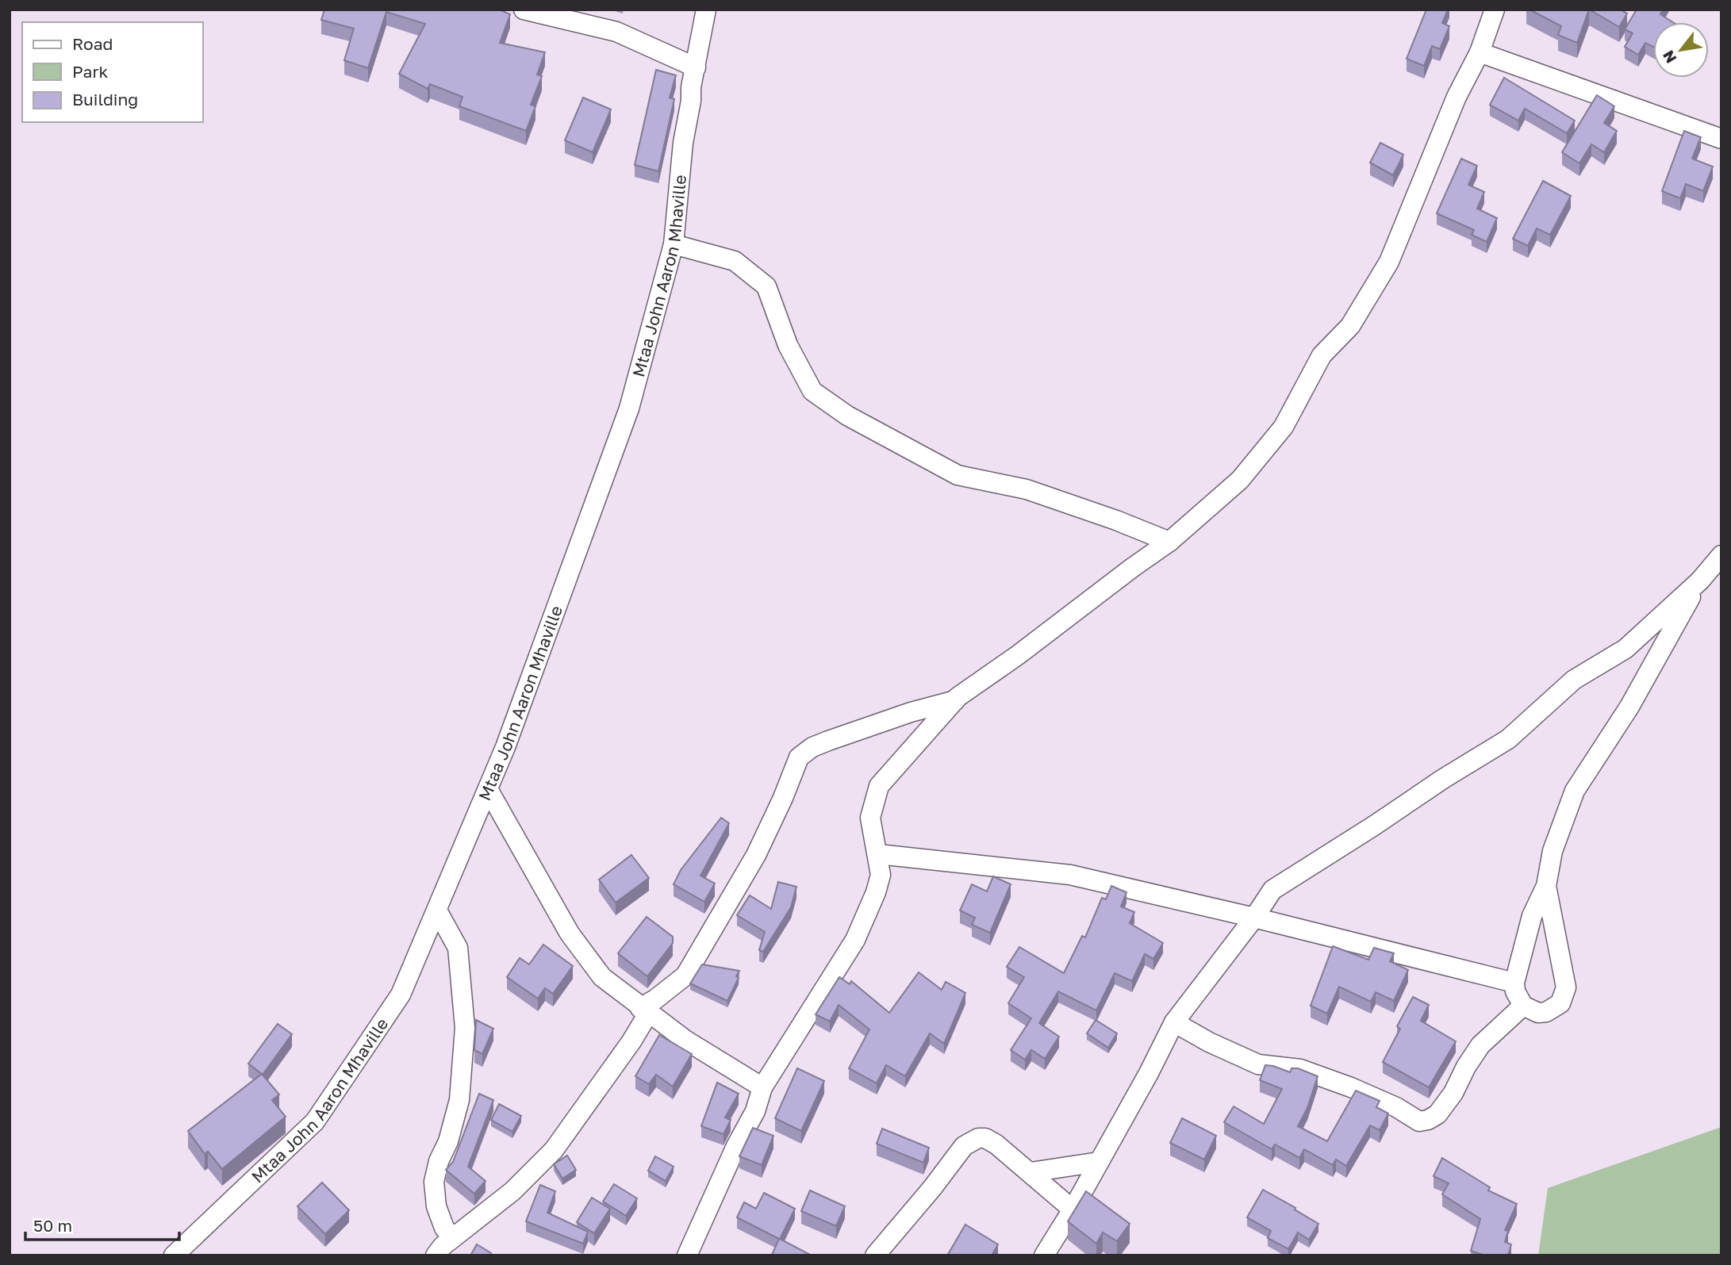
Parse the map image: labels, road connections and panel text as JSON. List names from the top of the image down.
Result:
{
  "streets": {
    "street": ["Mtaa John Aaron Mhaville"]
  },
  "legend": ["Road", "Park", "Building"],
  "scale_bar": "50 m",
  "north": "bottom left"
}
